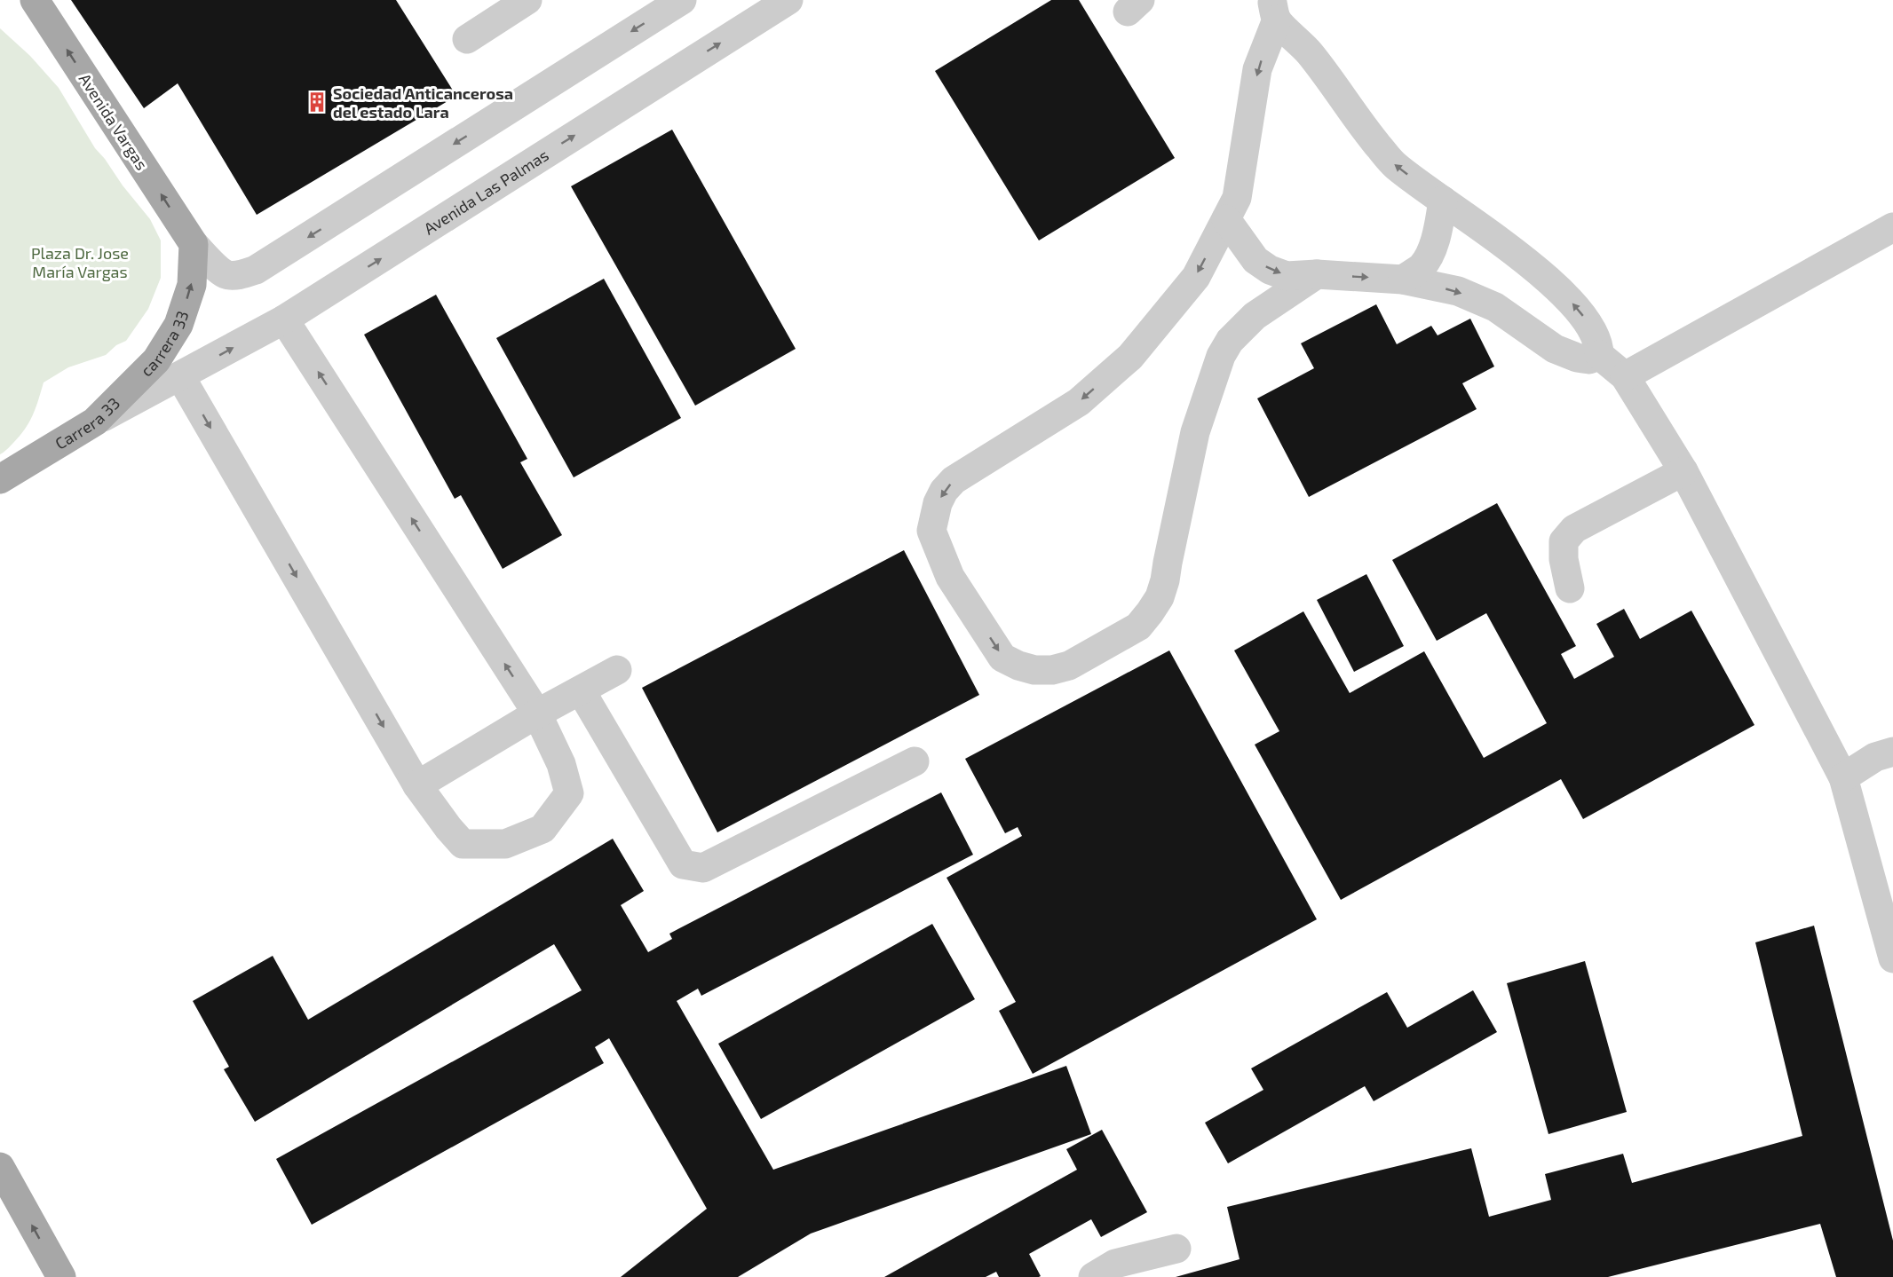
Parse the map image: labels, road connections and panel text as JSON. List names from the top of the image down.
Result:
{
  "streets": {
    "main road": ["Avenida Vargas", "carrera 33", "Carrera 33"],
    "street": ["Avenida Las Palmas"]
  },
  "crossings": [
    ["Avenida Vargas", "carrera 33"],
    ["Avenida Las Palmas", "Carrera 33"],
    ["carrera 33", "Carrera 33"]
  ],
  "one_way": ["Avenida Vargas", "carrera 33"],
  "parks": ["Plaza Dr. Jose María Vargas"],
  "places": {
    "building": ["Sociedad Anticancerosa del estado Lara"]
  }
}
